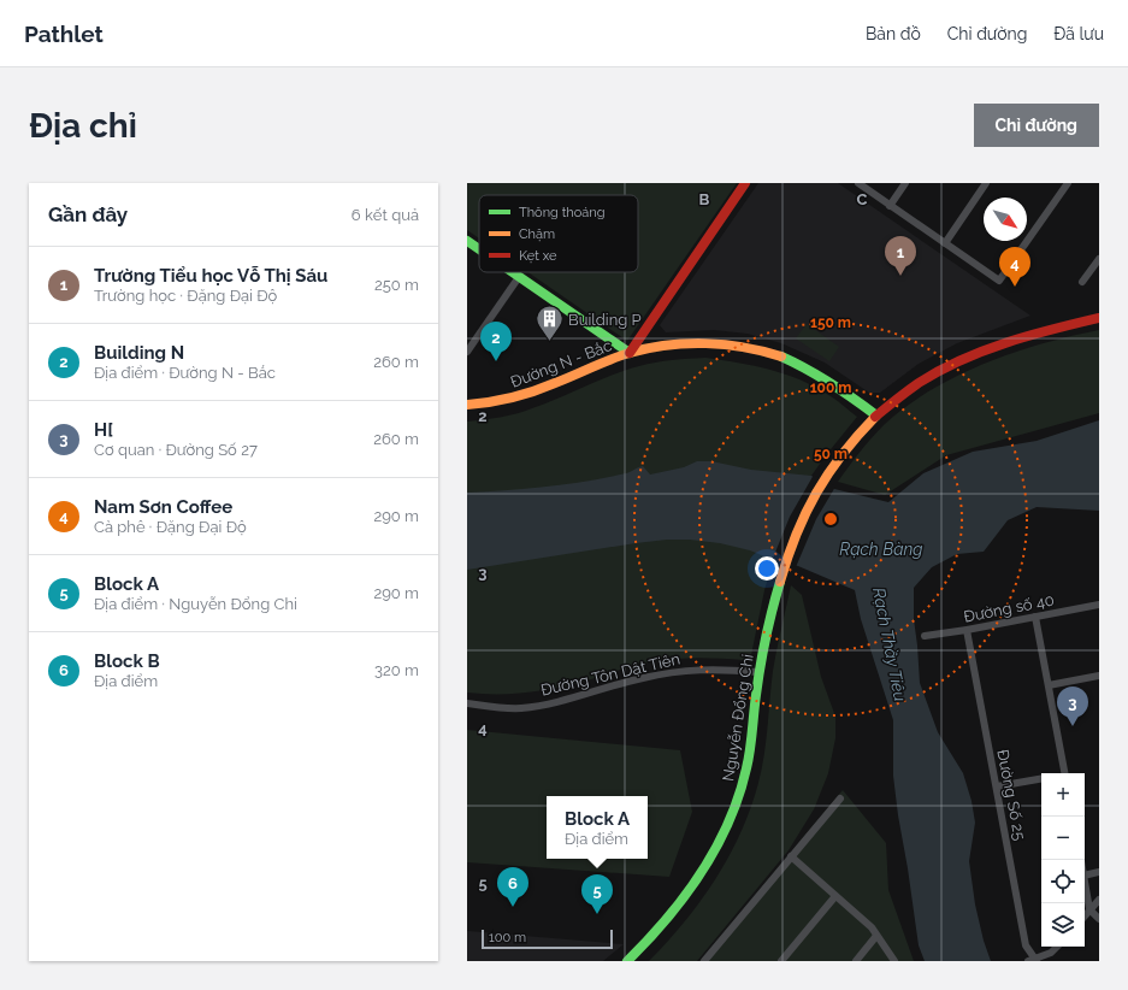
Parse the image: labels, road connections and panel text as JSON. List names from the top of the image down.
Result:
{
  "streets": {
    "street": [
      "Đường N - Bắc",
      "Đường số 40",
      "Đường Tôn Dật Tiên",
      "Nguyễn Đổng Chi",
      "Đường Số 25"
    ]
  },
  "crossings": [
    ["Đường N - Bắc", "Nguyễn Đổng Chi"],
    ["Đường số 40", "Đường Số 25"],
    ["Đường Tôn Dật Tiên", "Nguyễn Đổng Chi"]
  ],
  "water": ["Rạch Bàng", "Rạch Thầy Tiêu"],
  "places": {
    "building": ["Building P"]
  },
  "legend": ["Thông thoáng", "Chậm", "Kẹt xe"],
  "scale_bar": "100 m",
  "north": "bottom right",
  "page": {
    "header": "Pathlet",
    "nav": ["Bản đồ", "Chỉ đường", "Đã lưu"],
    "buttons": "Chỉ đường",
    "title": "Địa chỉ",
    "heading": ["Gần đây", "6 kết quả"],
    "pins": [
      "1",
      "4",
      "2",
      "3",
      "6",
      "5"
    ],
    "list": [
      {
        "mark": "1",
        "name": "Trường Tiểu học Vỗ Thị Sáu",
        "note": "Trường học · Đặng Đại Độ",
        "value": "250 m"
      },
      {
        "mark": "2",
        "name": "Building N",
        "note": "Địa điểm · Đường N - Bắc",
        "value": "260 m"
      },
      {
        "mark": "3",
        "name": "H[",
        "note": "Cơ quan · Đường Số 27",
        "value": "260 m"
      },
      {
        "mark": "4",
        "name": "Nam Sơn Coffee",
        "note": "Cà phê · Đặng Đại Độ",
        "value": "290 m"
      },
      {
        "mark": "5",
        "name": "Block A",
        "note": "Địa điểm · Nguyễn Đổng Chi",
        "value": "290 m"
      },
      {
        "mark": "6",
        "name": "Block B",
        "note": "Địa điểm",
        "value": "320 m"
      }
    ],
    "map_buttons": ["+", "−"],
    "popup": ["Block A", "Địa điểm"],
    "scale": "100 m"
  },
  "grid": {
    "columns": ["B", "C"],
    "rows": [
      "2",
      "3",
      "4",
      "5"
    ]
  },
  "rings": ["150 m", "100 m", "50 m"]
}
